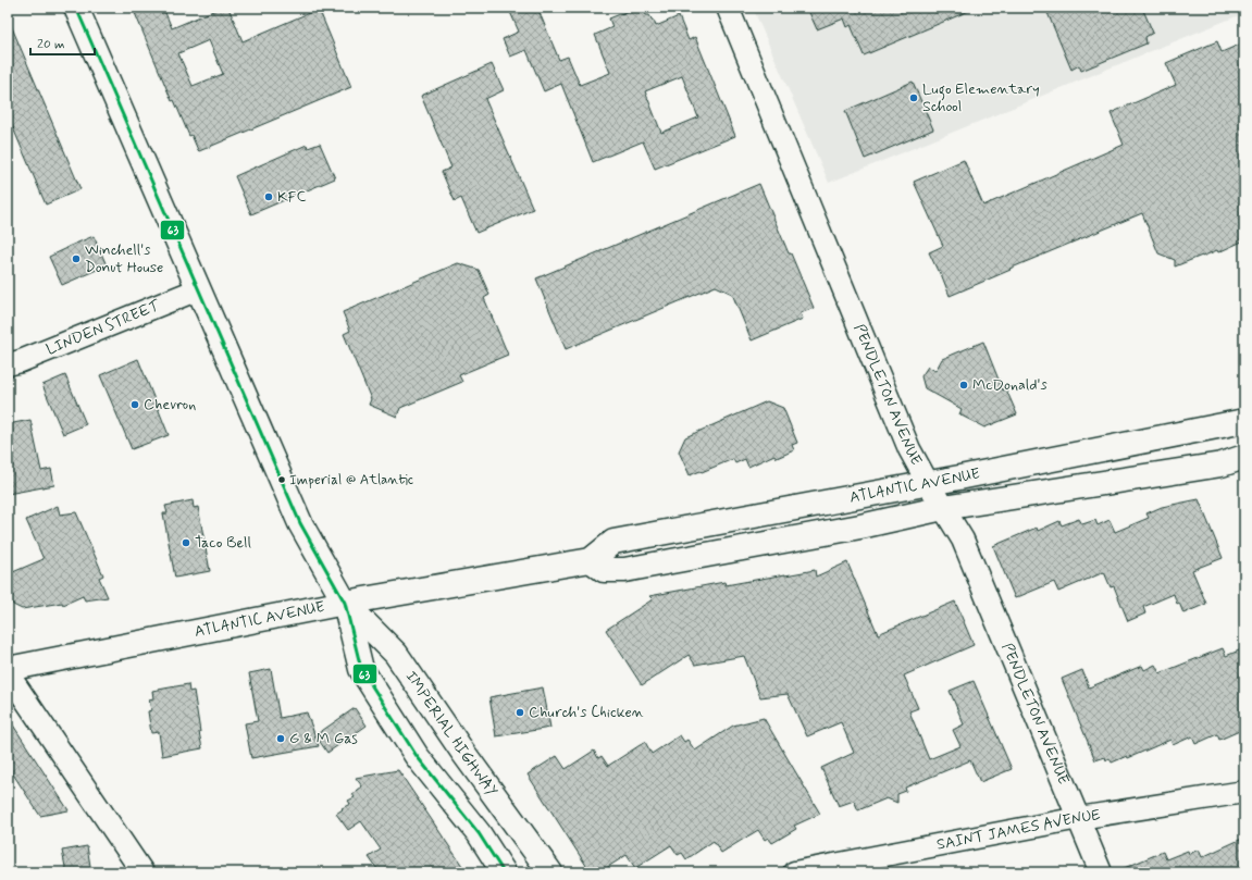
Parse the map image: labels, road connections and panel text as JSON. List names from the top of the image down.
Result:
{
  "streets": {
    "main road": ["ATLANTIC AVENUE", "IMPERIAL HIGHWAY"],
    "street": ["LINDEN STREET", "PENDLETON AVENUE", "SAINT JAMES AVENUE"]
  },
  "crossings": [
    ["LINDEN STREET", "IMPERIAL HIGHWAY"],
    ["PENDLETON AVENUE", "ATLANTIC AVENUE"],
    ["PENDLETON AVENUE", "SAINT JAMES AVENUE"],
    ["ATLANTIC AVENUE", "IMPERIAL HIGHWAY"]
  ],
  "places": [
    "Lugo Elementary School",
    "KFC",
    "Winchell's Donut House",
    "McDonald's",
    "Chevron",
    "Imperial @ Atlantic",
    "Taco Bell",
    "Church's Chicken",
    "G & M Gas"
  ],
  "lines": ["transit line 63"],
  "scale_bar": "20 m"
}
